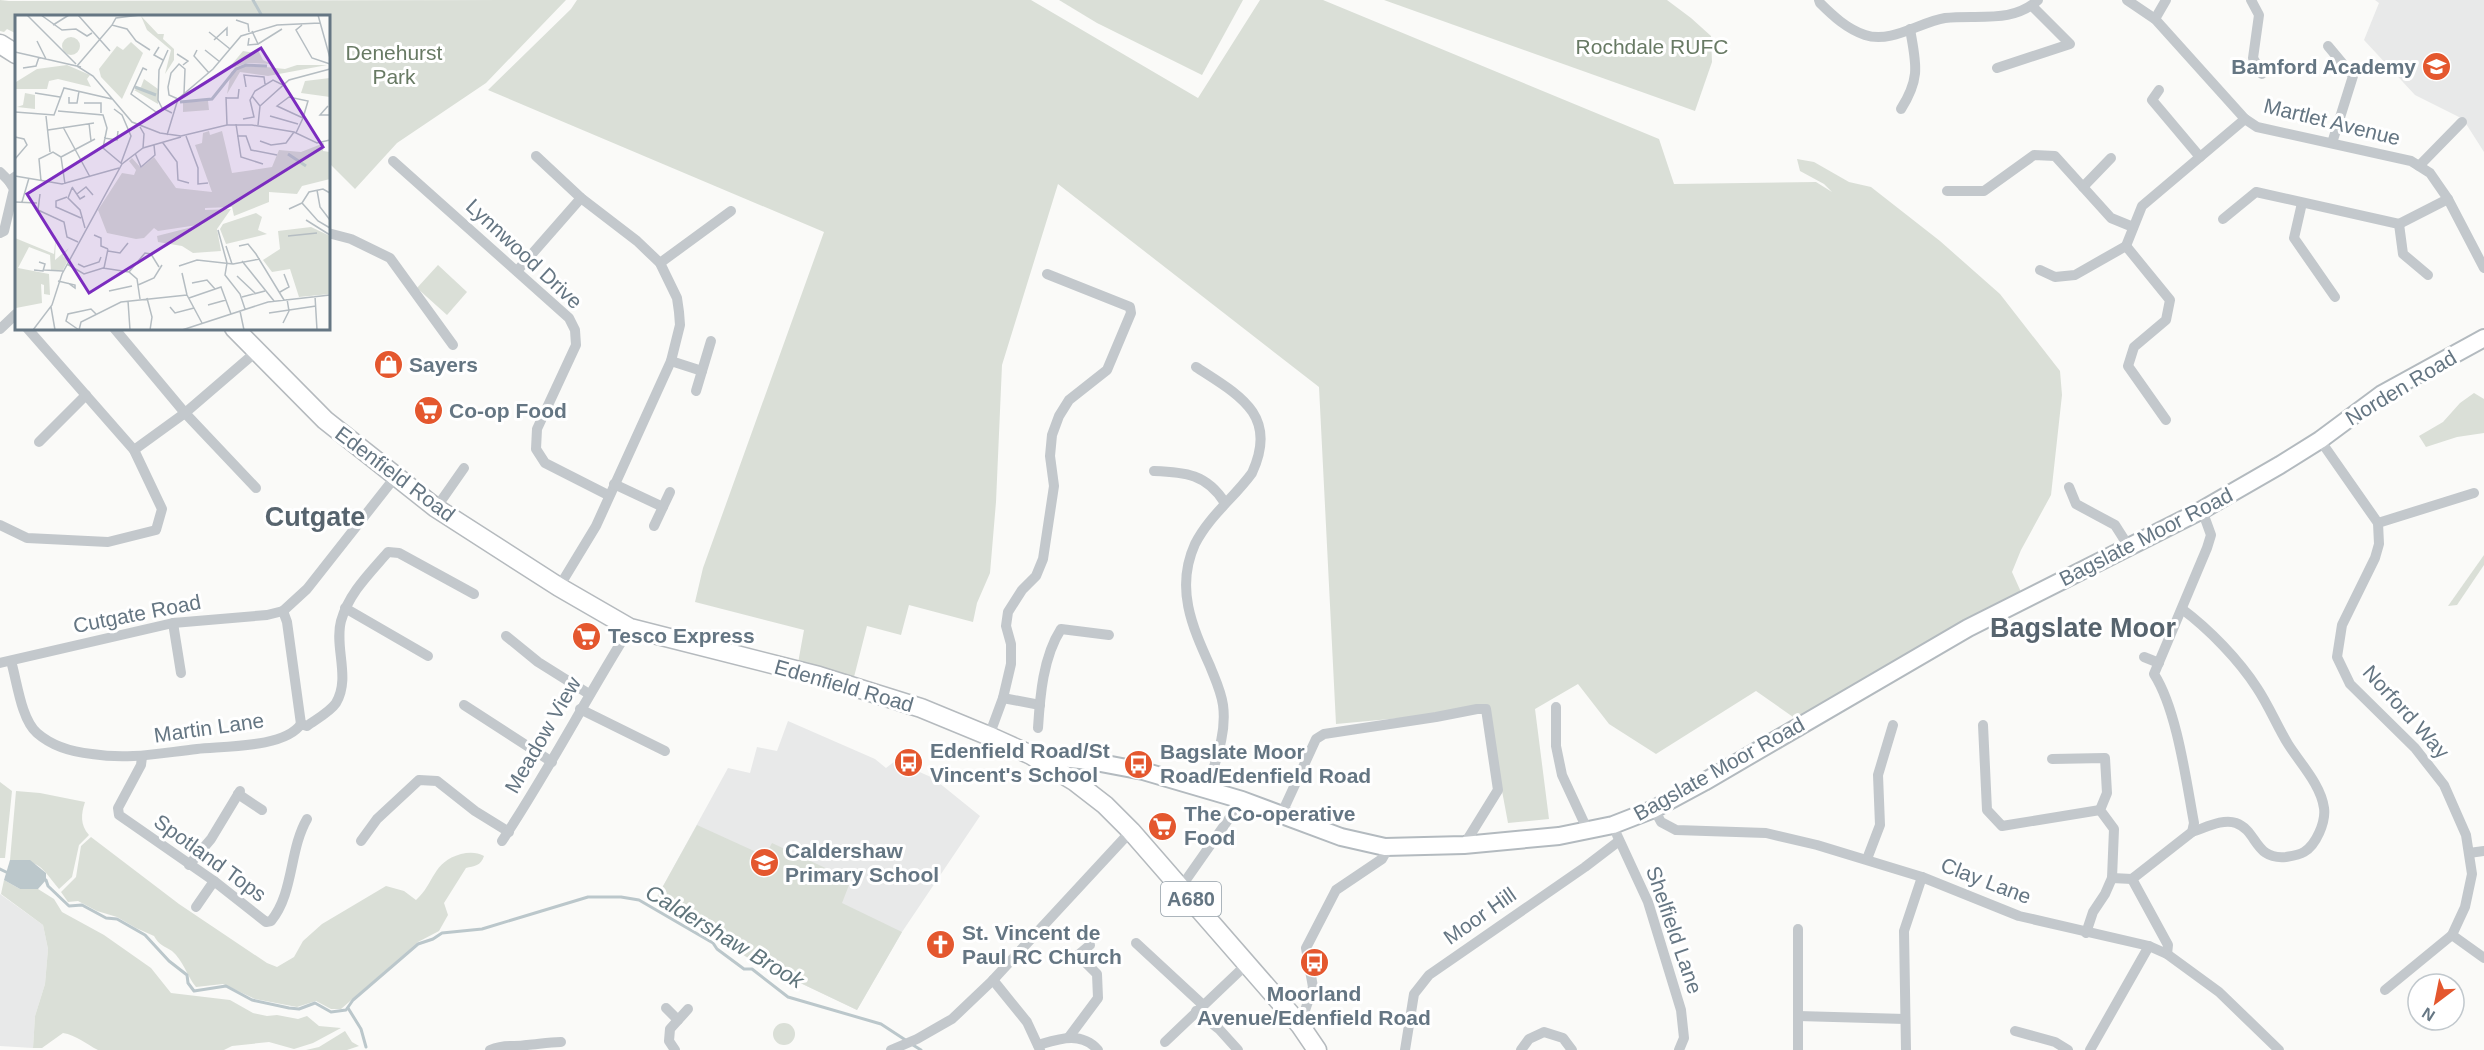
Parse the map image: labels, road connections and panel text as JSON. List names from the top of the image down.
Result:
{
  "streets": {
    "main road": ["Edenfield Road", "A680"],
    "street": [
      "Martlet Avenue",
      "Lynnwood Drive",
      "Norden Road",
      "Bagslate Moor Road",
      "Cutgate Road",
      "Norford Way",
      "Martin Lane",
      "Meadow View",
      "Spotland Tops",
      "Clay Lane",
      "Moor Hill",
      "Shelfield Lane"
    ]
  },
  "crossings": [
    ["Norden Road", "Bagslate Moor Road"],
    ["Edenfield Road", "Bagslate Moor Road"],
    ["Edenfield Road", "Meadow View"],
    ["Bagslate Moor Road", "Clay Lane"],
    ["Bagslate Moor Road", "Moor Hill"],
    ["Bagslate Moor Road", "Shelfield Lane"],
    ["Cutgate Road", "Martin Lane"],
    ["Martin Lane", "Spotland Tops"],
    ["Moor Hill", "Shelfield Lane"]
  ],
  "districts": ["Cutgate", "Bagslate Moor"],
  "water": ["Caldershaw Brook"],
  "parks": ["Rochdale RUFC", "Denehurst Park"],
  "places": {
    "school or university": ["Bamford Academy", "Caldershaw Primary School"],
    "shop": ["Sayers"],
    "supermarket": ["Co-op Food", "Tesco Express", "The Co-operative Food"],
    "bus stop": ["Edenfield Road/St Vincent's School", "Bagslate Moor Road/Edenfield Road", "Moorland Avenue/Edenfield Road"],
    "church": ["St. Vincent de Paul RC Church"]
  },
  "north": "bottom left"
}
